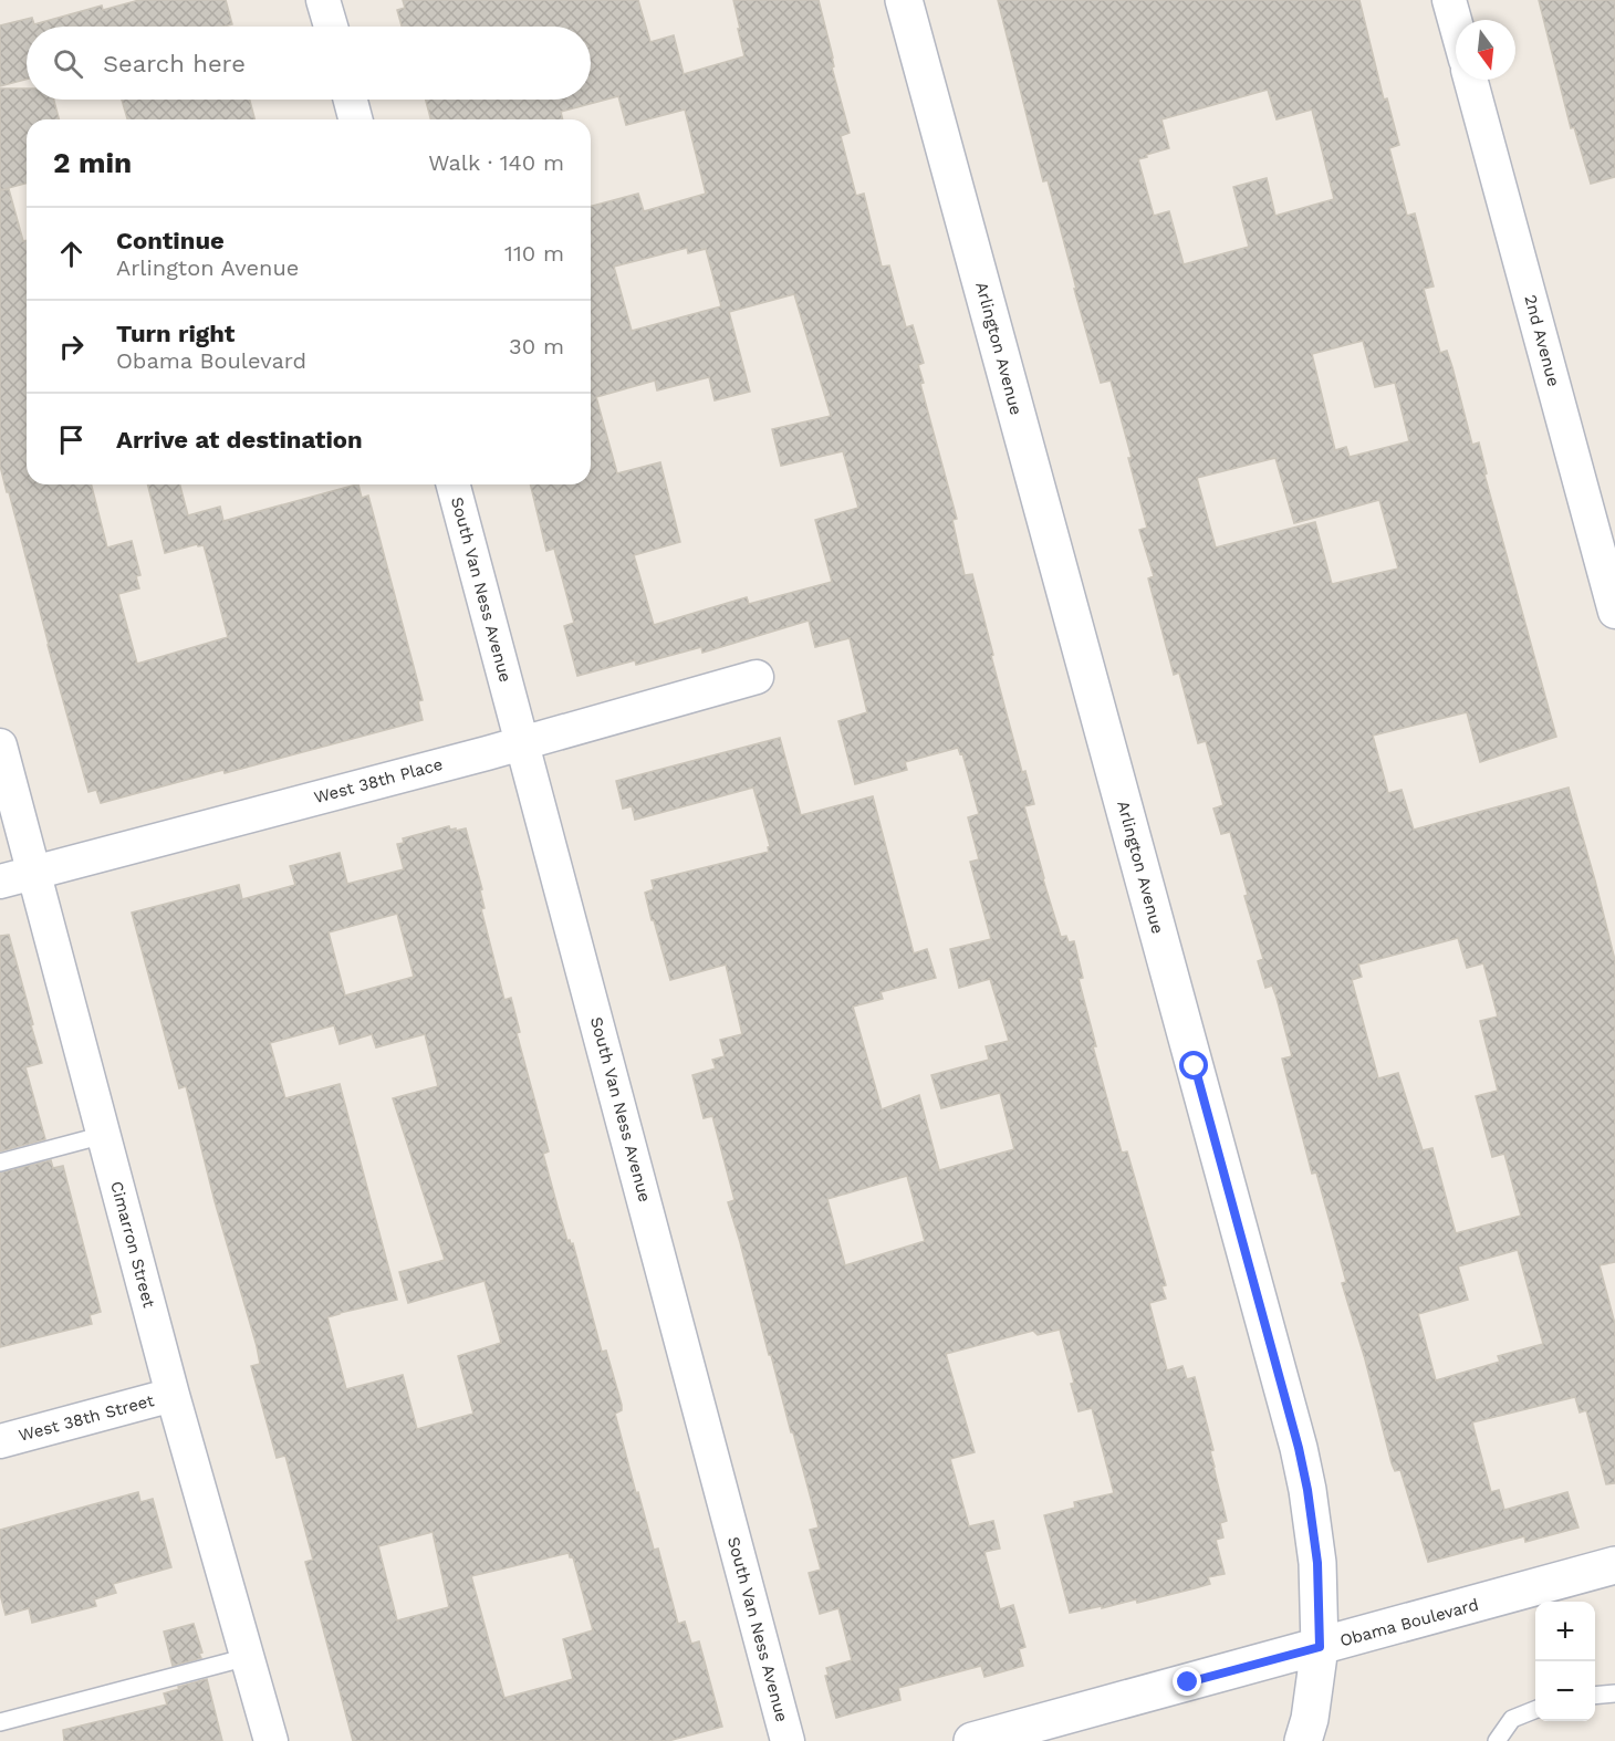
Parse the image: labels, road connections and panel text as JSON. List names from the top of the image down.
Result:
{
  "streets": {
    "main road": ["Arlington Avenue", "Obama Boulevard"],
    "street": [
      "2nd Avenue",
      "South Van Ness Avenue",
      "West 38th Place",
      "Cimarron Street",
      "West 38th Street"
    ]
  },
  "crossings": [
    ["Arlington Avenue", "Obama Boulevard"],
    ["South Van Ness Avenue", "West 38th Place"],
    ["West 38th Place", "Cimarron Street"],
    ["Cimarron Street", "West 38th Street"]
  ],
  "north": "bottom",
  "page": {
    "search": "Search here",
    "heading": ["2 min", "Walk · 140 m"],
    "list": [
      ["Continue", "Arlington Avenue", "110 m"],
      ["Turn right", "Obama Boulevard", "30 m"],
      "Arrive at destination"
    ],
    "map_buttons": ["+", "−"]
  }
}
